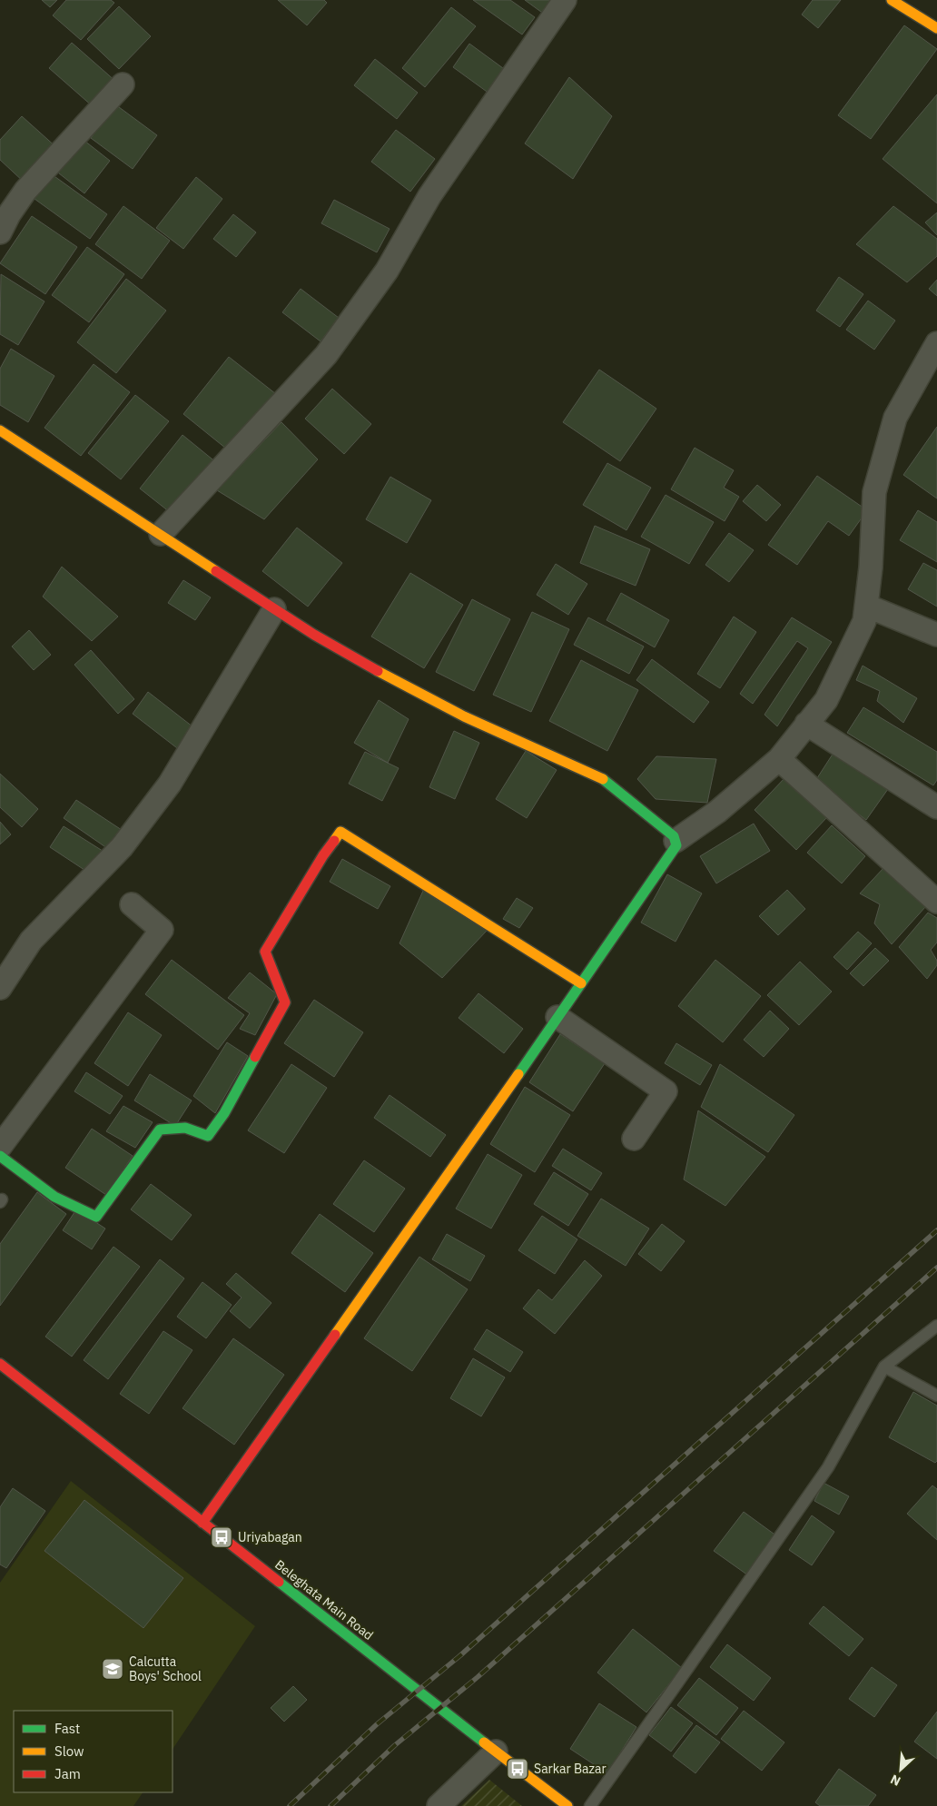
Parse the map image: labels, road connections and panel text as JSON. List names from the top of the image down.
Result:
{
  "streets": {
    "street": ["Beleghata Main Road"]
  },
  "places": {
    "bus stop": ["Uriyabagan", "Sarkar Bazar"],
    "school or university": ["Calcutta Boys' School"]
  },
  "legend": ["Fast", "Slow", "Jam"],
  "north": "bottom left"
}
